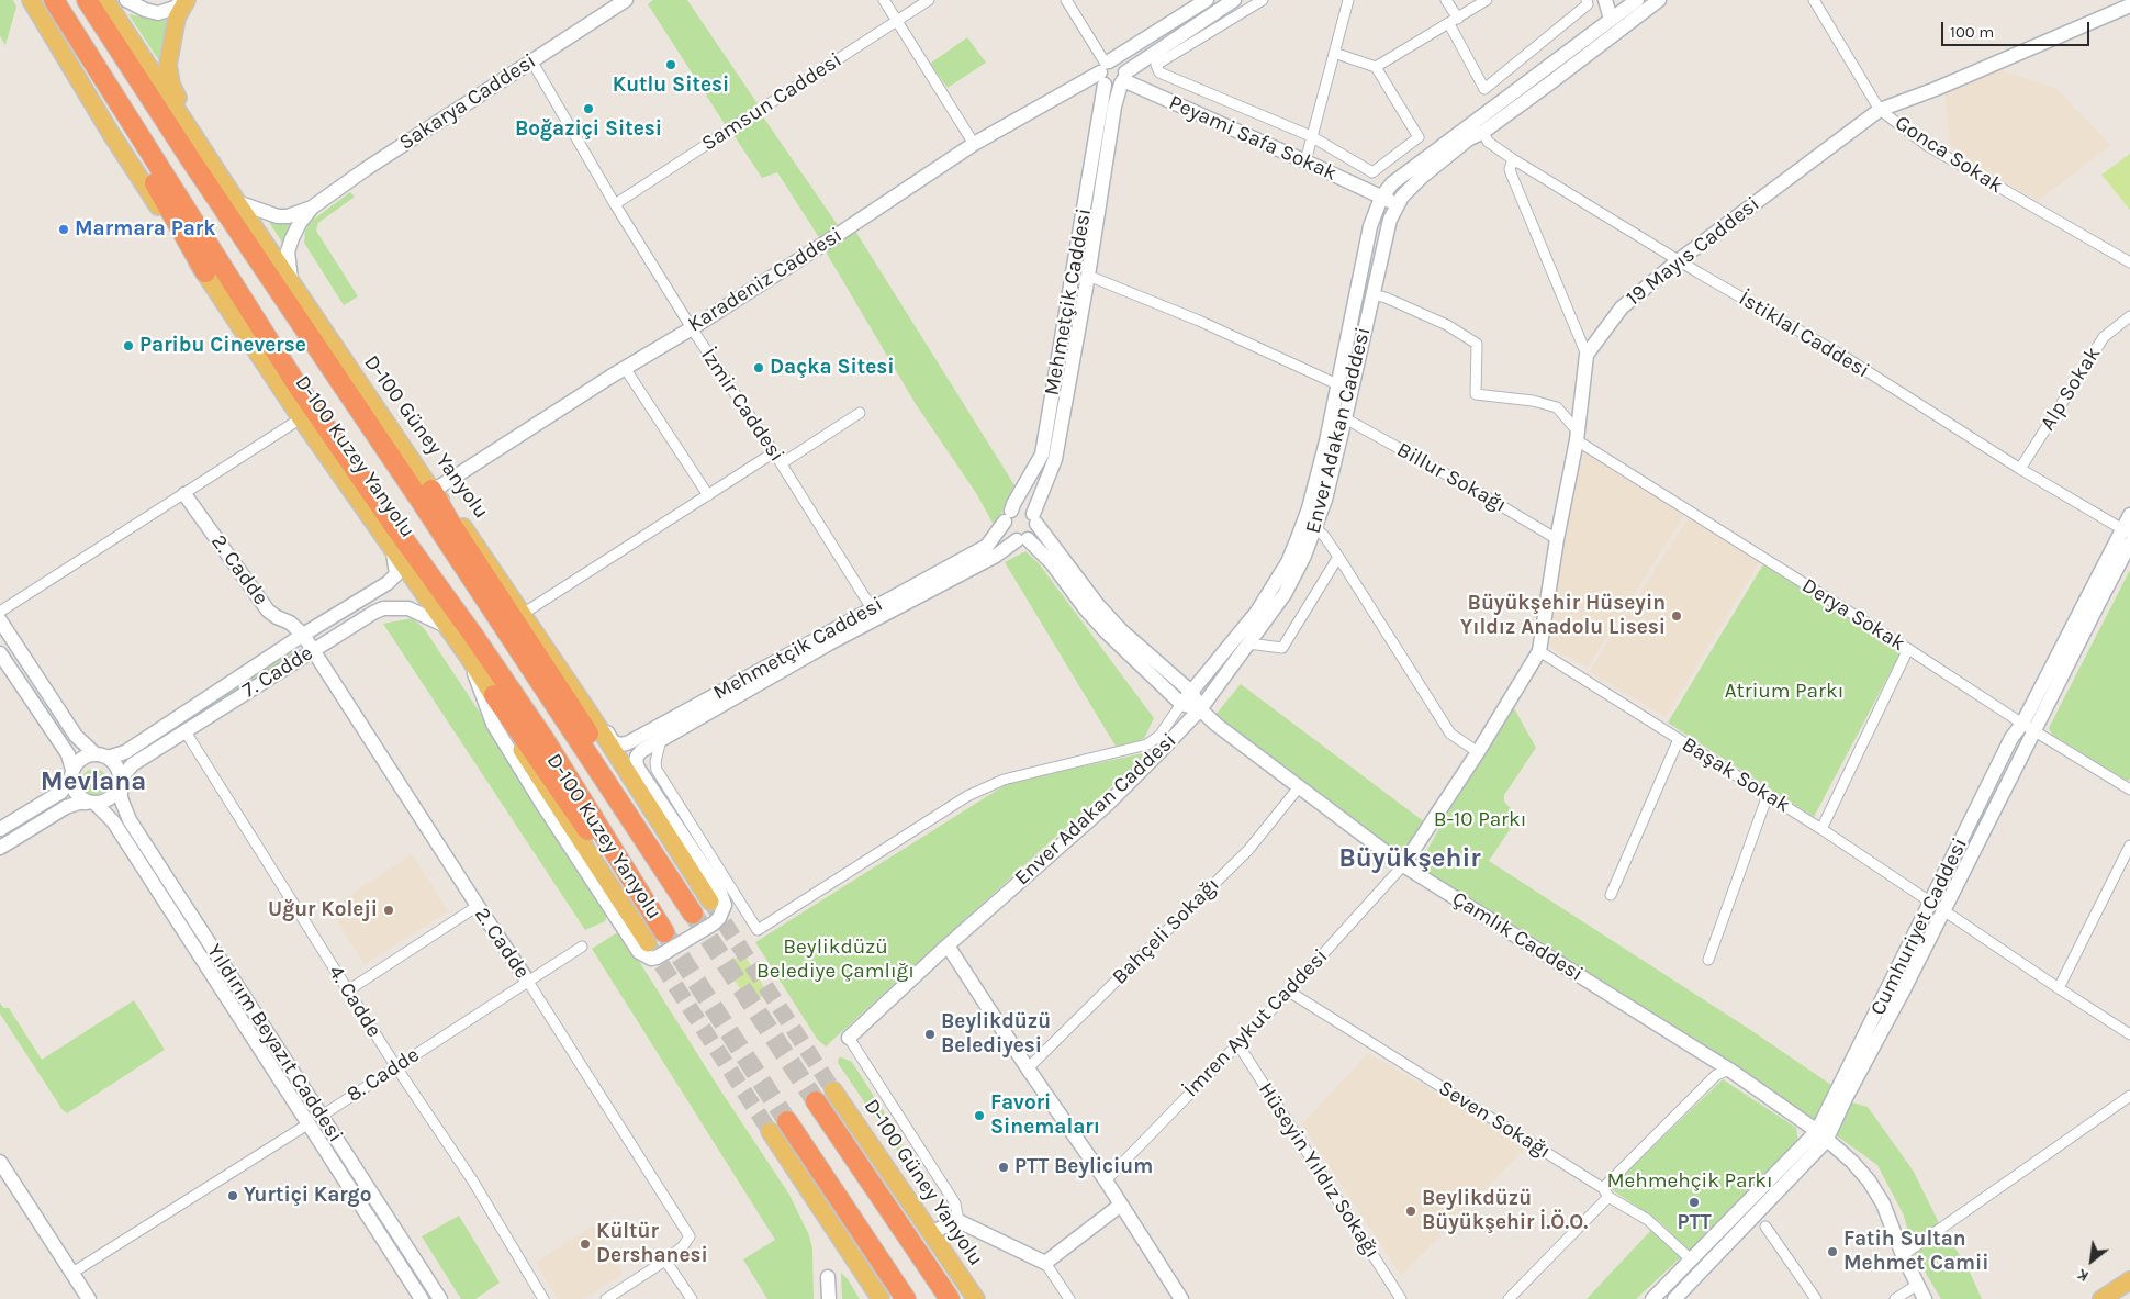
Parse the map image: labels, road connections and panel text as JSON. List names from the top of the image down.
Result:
{
  "streets": {
    "main road": [
      "Sakarya Caddesi",
      "Peyami Safa Sokak",
      "19 Mayıs Caddesi",
      "Karadeniz Caddesi",
      "Mehmetçik Caddesi",
      "Enver Adakan Caddesi",
      "D-100 Güney Yanyolu",
      "D-100 Kuzey Yanyolu",
      "2. Cadde",
      "7. Cadde",
      "Cumhuriyet Caddesi",
      "Çamlık Caddesi",
      "Yıldırım Beyazıt Caddesi",
      "8. Cadde"
    ],
    "street": [
      "Samsun Caddesi",
      "Gonca Sokak",
      "İstiklal Caddesi",
      "Alp Sokak",
      "İzmir Caddesi",
      "Billur Sokağı",
      "Derya Sokak",
      "Başak Sokak",
      "Bahçeli Sokağı",
      "4. Cadde",
      "İmren Aykut Caddesi",
      "Seven Sokağı",
      "Hüseyin Yıldız Sokağı"
    ]
  },
  "crossings": [
    ["Sakarya Caddesi", "İzmir Caddesi"],
    ["Samsun Caddesi", "İzmir Caddesi"],
    ["Peyami Safa Sokak", "Karadeniz Caddesi"],
    ["Peyami Safa Sokak", "Mehmetçik Caddesi"],
    ["Peyami Safa Sokak", "Enver Adakan Caddesi"],
    ["Gonca Sokak", "19 Mayıs Caddesi"],
    ["19 Mayıs Caddesi", "İstiklal Caddesi"],
    ["Karadeniz Caddesi", "Mehmetçik Caddesi"],
    ["Karadeniz Caddesi", "İzmir Caddesi"],
    ["Karadeniz Caddesi", "D-100 Güney Yanyolu"],
    ["Mehmetçik Caddesi", "İzmir Caddesi"],
    ["Mehmetçik Caddesi", "D-100 Güney Yanyolu"],
    ["İstiklal Caddesi", "Alp Sokak"],
    ["İstiklal Caddesi", "Enver Adakan Caddesi"],
    ["İstiklal Caddesi", "Cumhuriyet Caddesi"],
    ["Enver Adakan Caddesi", "Billur Sokağı"],
    ["Enver Adakan Caddesi", "Derya Sokak"],
    ["Enver Adakan Caddesi", "Çamlık Caddesi"],
    ["D-100 Kuzey Yanyolu", "7. Cadde"],
    ["2. Cadde", "7. Cadde"],
    ["2. Cadde", "8. Cadde"],
    ["Derya Sokak", "Cumhuriyet Caddesi"],
    ["7. Cadde", "4. Cadde"],
    ["7. Cadde", "Yıldırım Beyazıt Caddesi"],
    ["Başak Sokak", "Cumhuriyet Caddesi"],
    ["Cumhuriyet Caddesi", "Çamlık Caddesi"],
    ["Cumhuriyet Caddesi", "Seven Sokağı"],
    ["Bahçeli Sokağı", "Çamlık Caddesi"],
    ["Çamlık Caddesi", "İmren Aykut Caddesi"],
    ["4. Cadde", "8. Cadde"],
    ["İmren Aykut Caddesi", "Seven Sokağı"],
    ["İmren Aykut Caddesi", "Hüseyin Yıldız Sokağı"],
    ["Yıldırım Beyazıt Caddesi", "8. Cadde"]
  ],
  "districts": ["Mevlana", "Büyükşehir"],
  "parks": [
    "Atrium Parkı",
    "B-10 Parkı",
    "Beylikdüzü Belediye Çamlığı",
    "Mehmehçik Parkı"
  ],
  "places": [
    "Kutlu Sitesi",
    "Boğaziçi Sitesi",
    "Marmara Park",
    "Paribu Cineverse",
    "Daçka Sitesi",
    "Büyükşehir Hüseyin Yıldız Anadolu Lisesi",
    "Uğur Koleji",
    "Beylikdüzü Belediyesi",
    "Favori Sinemaları",
    "PTT Beylicium",
    "Yurtiçi Kargo",
    "PTT",
    "Beylikdüzü Büyükşehir İ.Ö.O.",
    "Kültür Dershanesi",
    "Fatih Sultan Mehmet Camii"
  ],
  "scale_bar": "100 m",
  "north": "bottom left"
}
